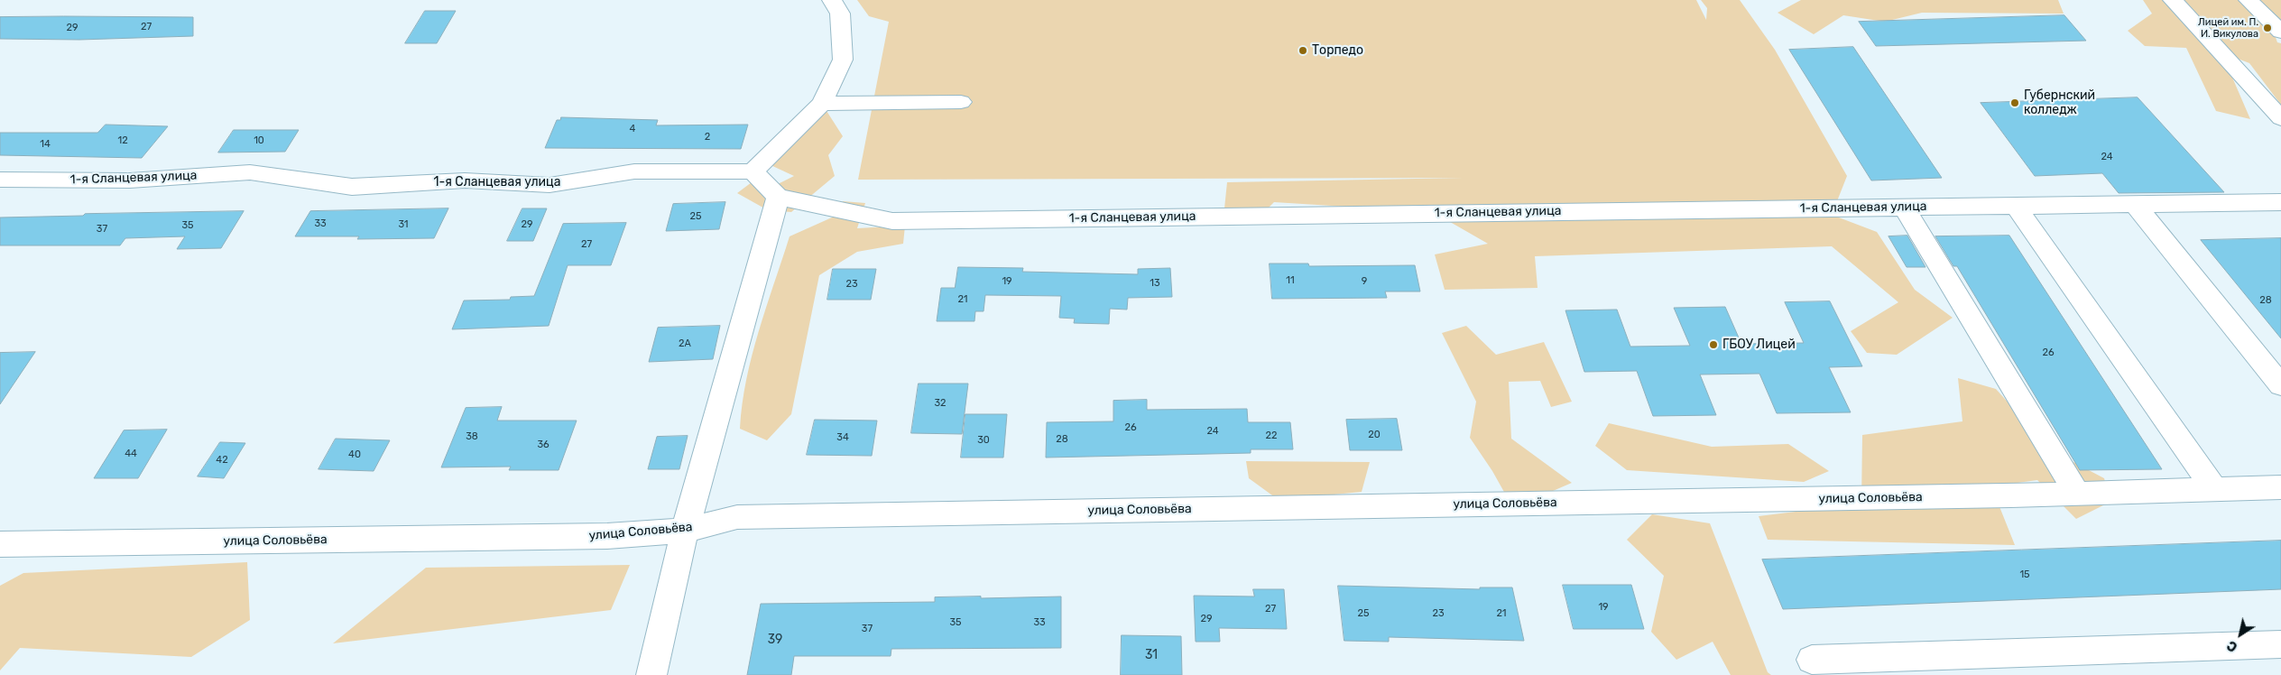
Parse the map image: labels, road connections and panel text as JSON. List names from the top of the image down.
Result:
{
  "streets": {
    "street": ["1-я Сланцевая улица", "улица Соловьёва"]
  },
  "places": [
    "Лицей им. П. И. Викулова",
    "Торпедо",
    "Губернский колледж",
    "ГБОУ Лицей"
  ],
  "house_numbers": [
    "27",
    "29",
    "4",
    "2",
    "12",
    "10",
    "14",
    "24",
    "25",
    "33",
    "31",
    "29",
    "35",
    "37",
    "27",
    "11",
    "19",
    "9",
    "13",
    "23",
    "21",
    "28",
    "2А",
    "26",
    "32",
    "26",
    "24",
    "20",
    "22",
    "38",
    "34",
    "28",
    "30",
    "36",
    "44",
    "40",
    "42",
    "15",
    "19",
    "27",
    "25",
    "23",
    "21",
    "29",
    "35",
    "33",
    "37",
    "39",
    "31"
  ],
  "north": "bottom left"
}
